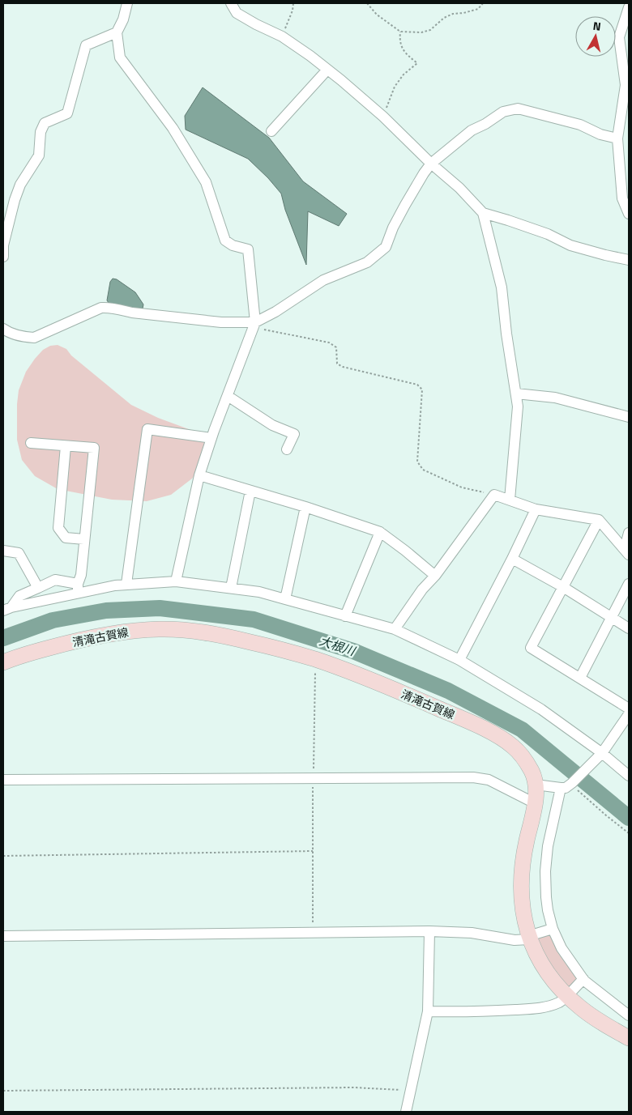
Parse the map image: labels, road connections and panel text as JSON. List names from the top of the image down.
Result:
{
  "streets": {
    "main road": ["清滝古賀線"]
  },
  "water": ["大根川"],
  "north": "top"
}
